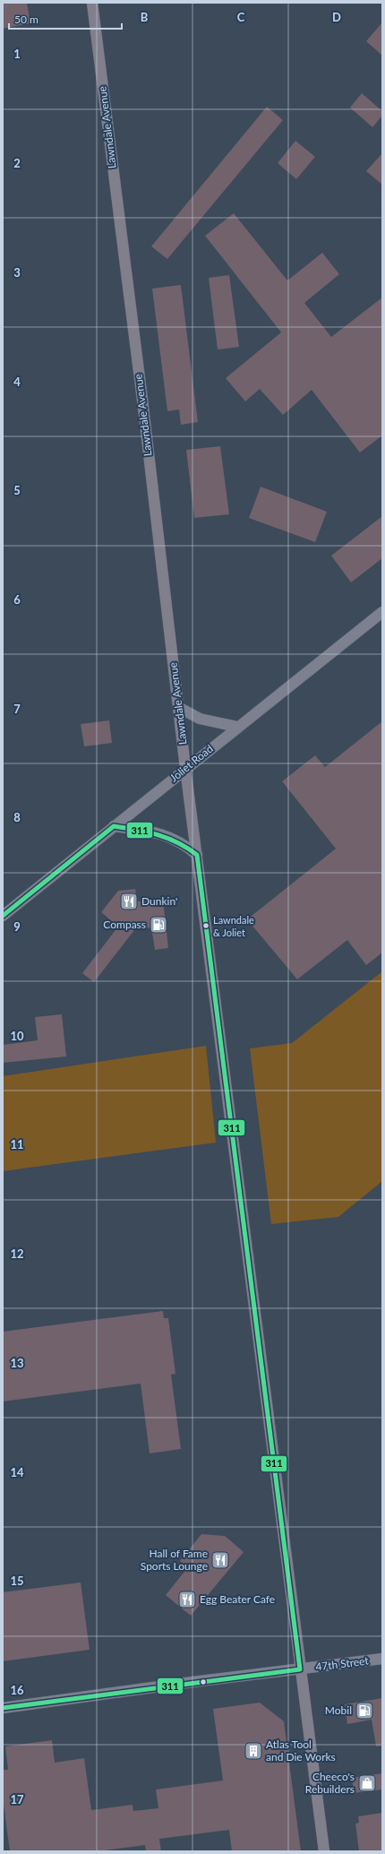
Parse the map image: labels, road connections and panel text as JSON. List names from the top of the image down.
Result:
{
  "streets": {
    "main road": ["Joliet Road", "47th Street"],
    "street": ["Lawndale Avenue"]
  },
  "crossings": [
    ["Lawndale Avenue", "Joliet Road"],
    ["Lawndale Avenue", "47th Street"]
  ],
  "places": {
    "restaurant": ["Dunkin'", "Hall of Fame Sports Lounge", "Egg Beater Cafe"],
    "fuel station": ["Compass", "Mobil"],
    "other": ["Lawndale & Joliet"],
    "building": ["Atlas Tool and Die Works"],
    "shop": ["Cheeco's Rebuilders"]
  },
  "lines": ["transit line 311"],
  "scale_bar": "50 m",
  "grid": {
    "columns": ["B", "C", "D"],
    "rows": [
      "1",
      "2",
      "3",
      "4",
      "5",
      "6",
      "7",
      "8",
      "9",
      "10",
      "11",
      "12",
      "13",
      "14",
      "15",
      "16",
      "17"
    ]
  }
}
